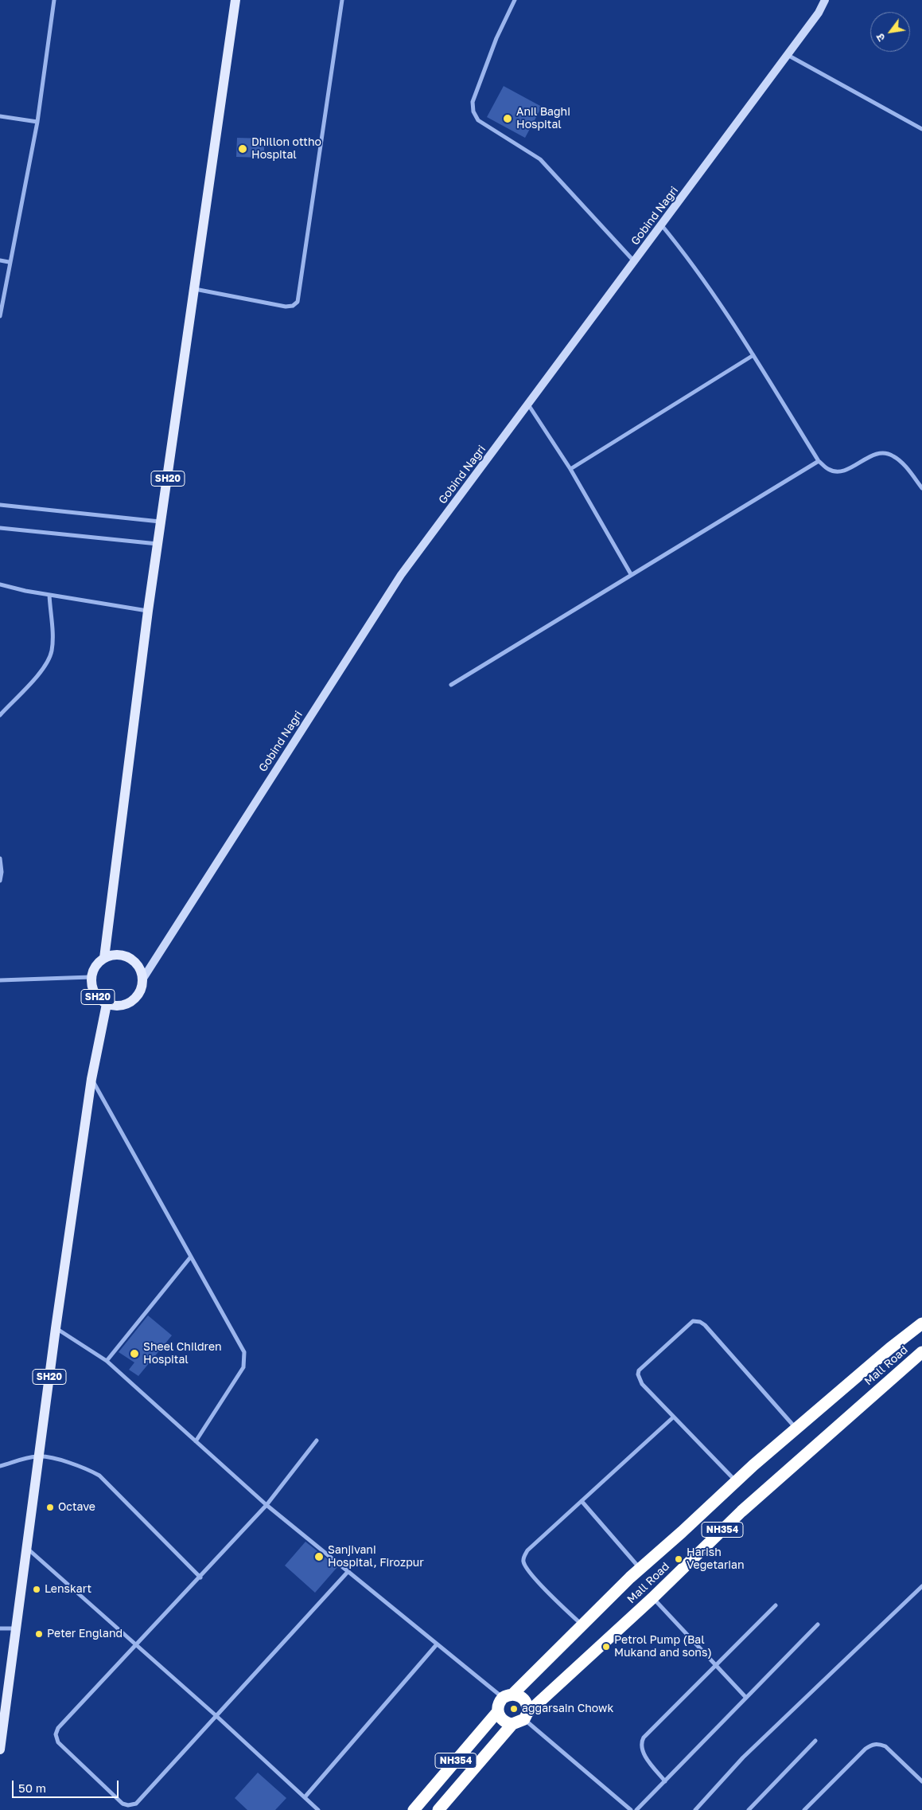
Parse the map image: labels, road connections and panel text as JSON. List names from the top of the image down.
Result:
{
  "streets": {
    "highway": ["Mall Road", "NH354"],
    "main road": ["SH20"],
    "street": ["Gobind Nagri"]
  },
  "crossings": [
    ["Gobind Nagri", "SH20"],
    ["Mall Road", "NH354"]
  ],
  "places": [
    "Anil Baghi Hospital",
    "Dhillon ottho Hospital",
    "Sheel Children Hospital",
    "Octave",
    "Sanjivani Hospital, Firozpur",
    "Harish Vegetarian",
    "Lenskart",
    "Peter England",
    "Petrol Pump (Bal Mukand and sons)",
    "aggarsain Chowk"
  ],
  "scale_bar": "50 m",
  "north": "bottom left"
}
